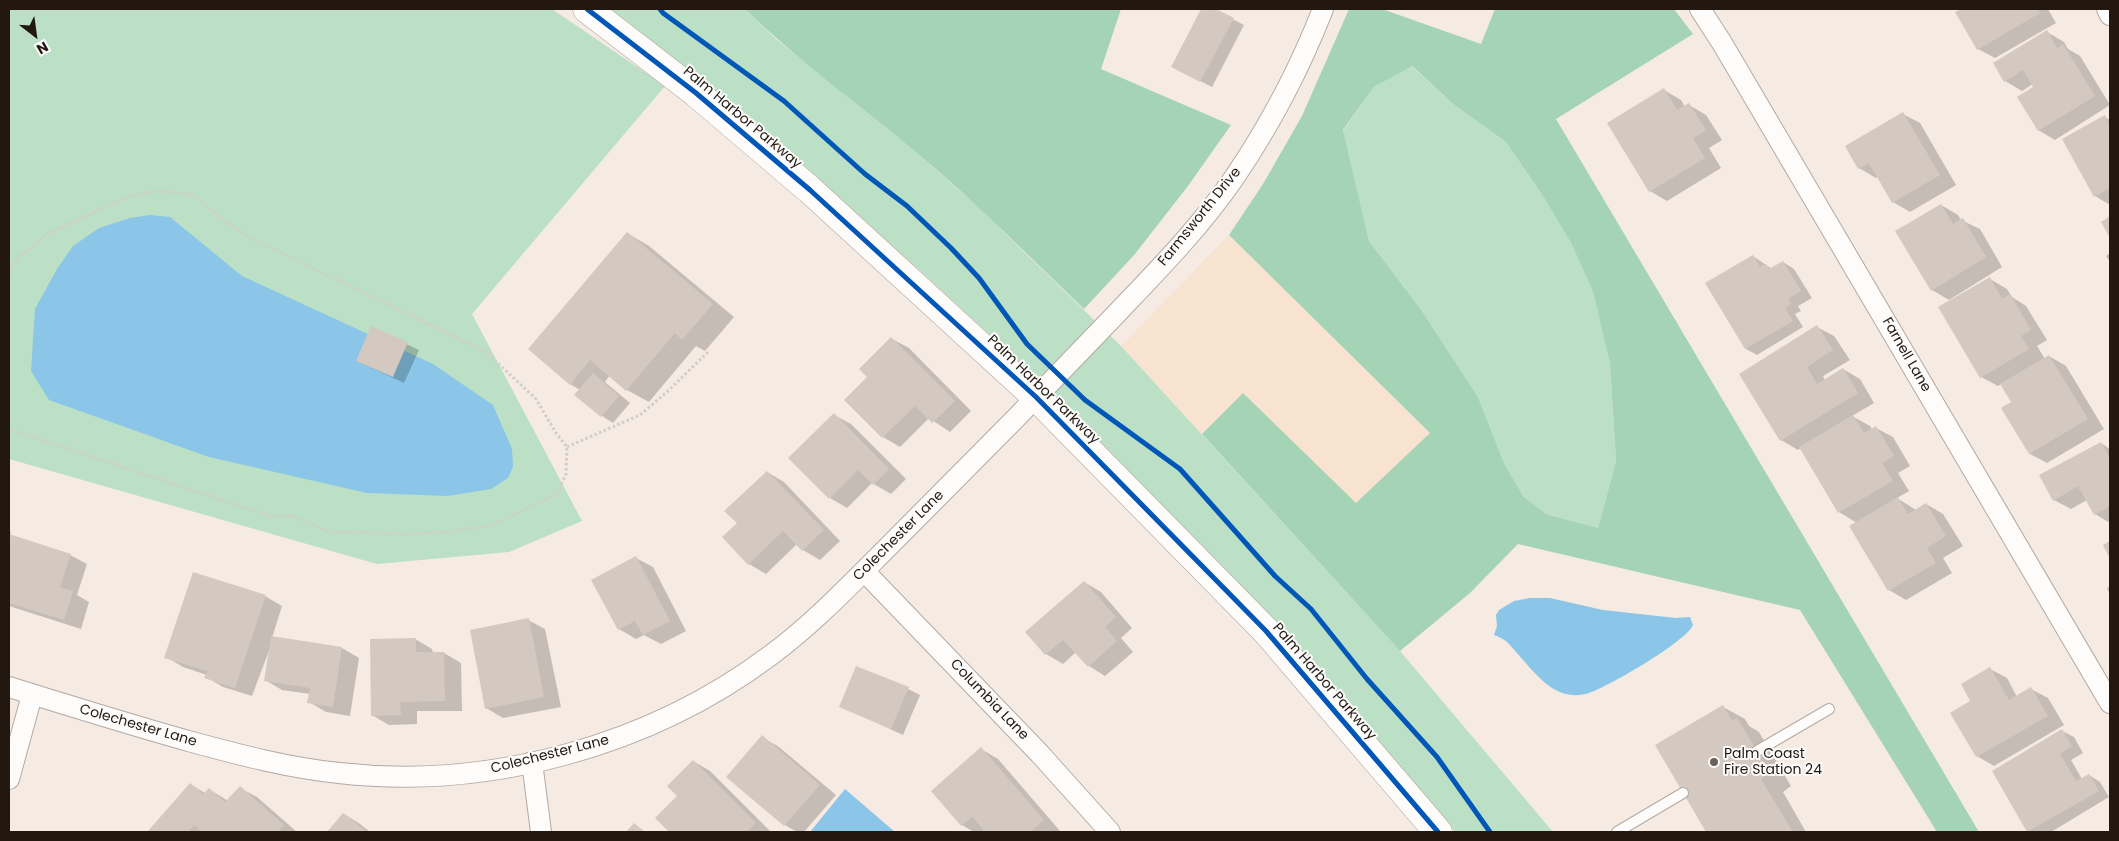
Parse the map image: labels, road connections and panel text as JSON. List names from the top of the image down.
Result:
{
  "streets": {
    "street": [
      "Palm Harbor Parkway",
      "Farmsworth Drive",
      "Farnell Lane",
      "Colechester Lane",
      "Columbia Lane"
    ]
  },
  "crossings": [
    ["Palm Harbor Parkway", "Farmsworth Drive"],
    ["Palm Harbor Parkway", "Colechester Lane"],
    ["Farmsworth Drive", "Colechester Lane"],
    ["Colechester Lane", "Columbia Lane"]
  ],
  "places": ["Palm Coast Fire Station 24"],
  "north": "bottom right"
}
